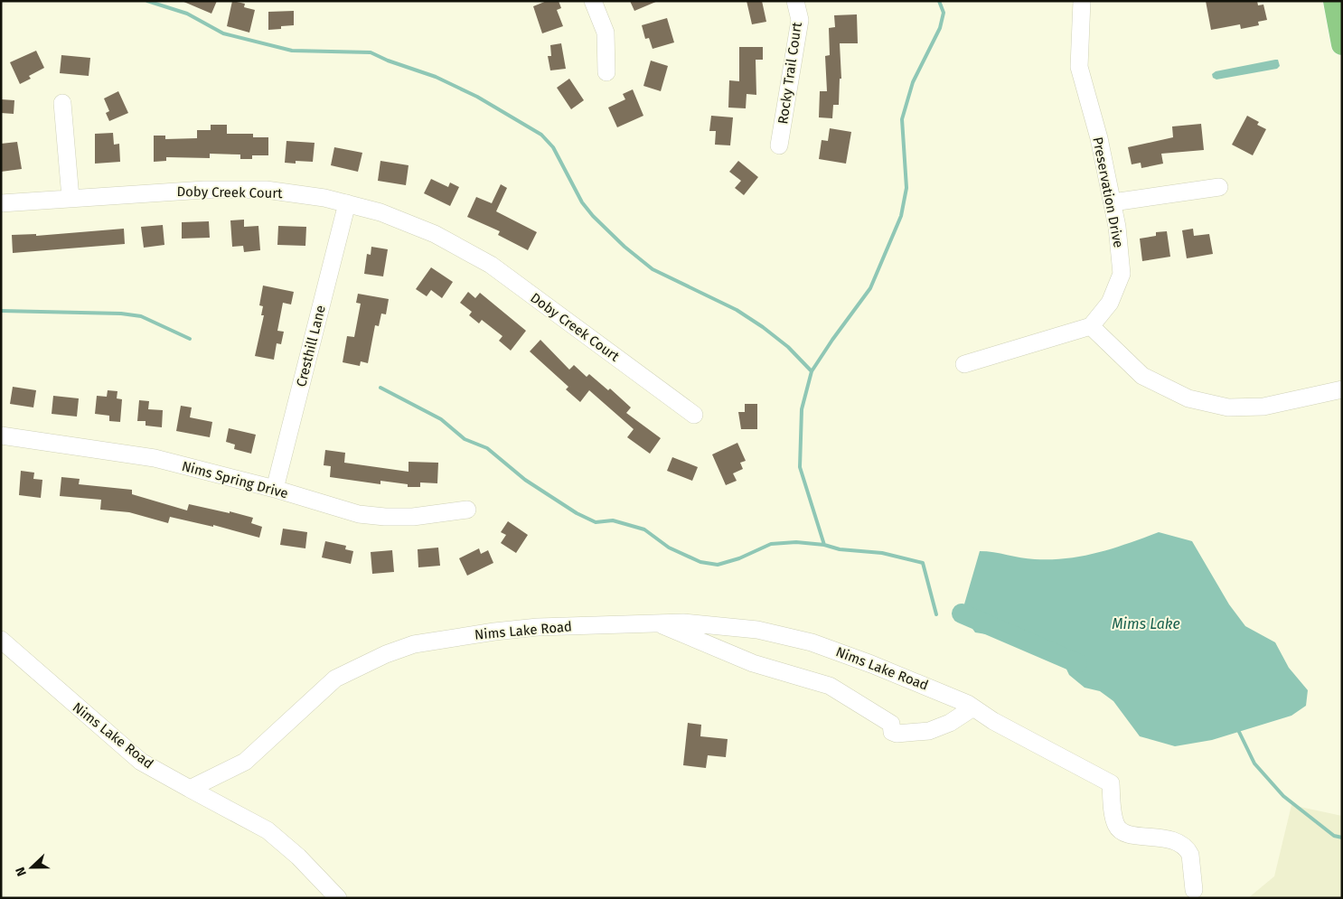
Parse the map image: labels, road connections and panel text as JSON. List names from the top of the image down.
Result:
{
  "streets": {
    "street": [
      "Rocky Trail Court",
      "Doby Creek Court",
      "Preservation Drive",
      "Cresthill Lane",
      "Nims Spring Drive",
      "Nims Lake Road"
    ]
  },
  "crossings": [
    ["Doby Creek Court", "Cresthill Lane"],
    ["Cresthill Lane", "Nims Spring Drive"]
  ],
  "water": ["Mims Lake"],
  "north": "left"
}
